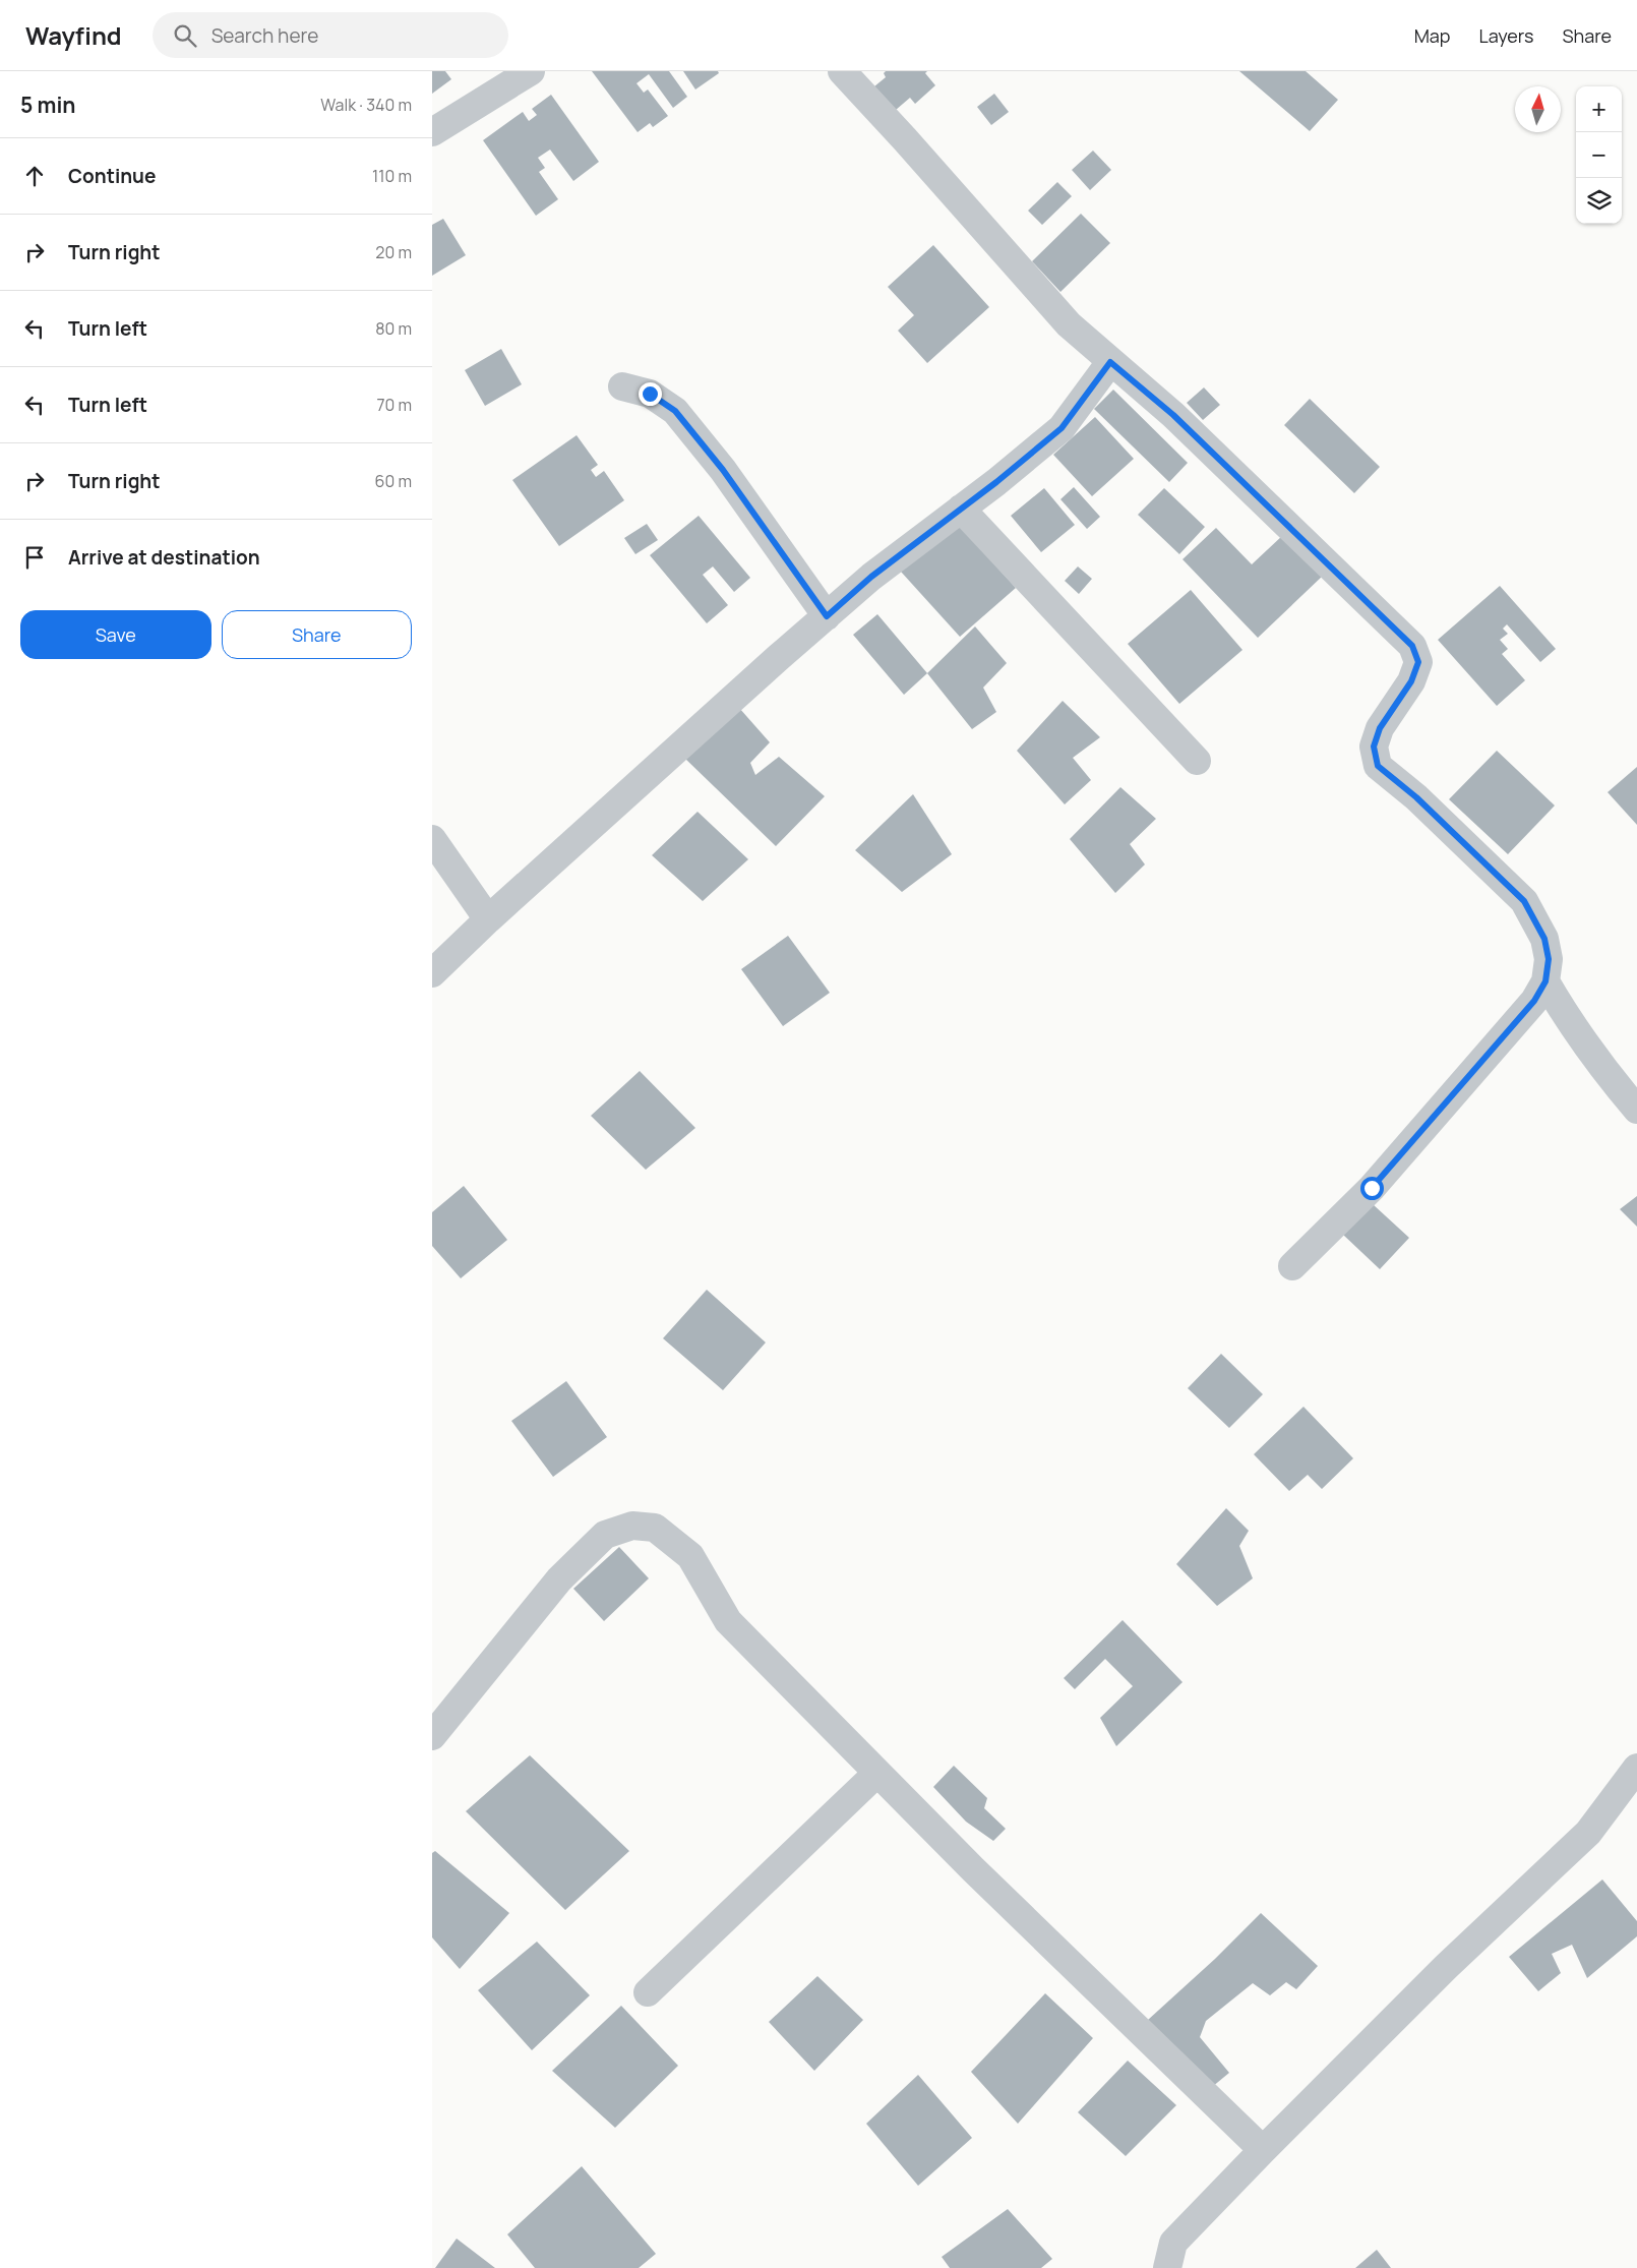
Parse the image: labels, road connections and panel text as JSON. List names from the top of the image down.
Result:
{
  "north": "top",
  "page": {
    "header": "Wayfind",
    "search": "Search here",
    "nav": ["Map", "Layers", "Share"],
    "heading": ["5 min", "Walk · 340 m"],
    "map_buttons": ["+", "−"],
    "list": [
      ["Continue", "110 m"],
      ["Turn right", "20 m"],
      ["Turn left", "80 m"],
      ["Turn left", "70 m"],
      ["Turn right", "60 m"],
      "Arrive at destination"
    ],
    "buttons": ["Save", "Share"]
  }
}
